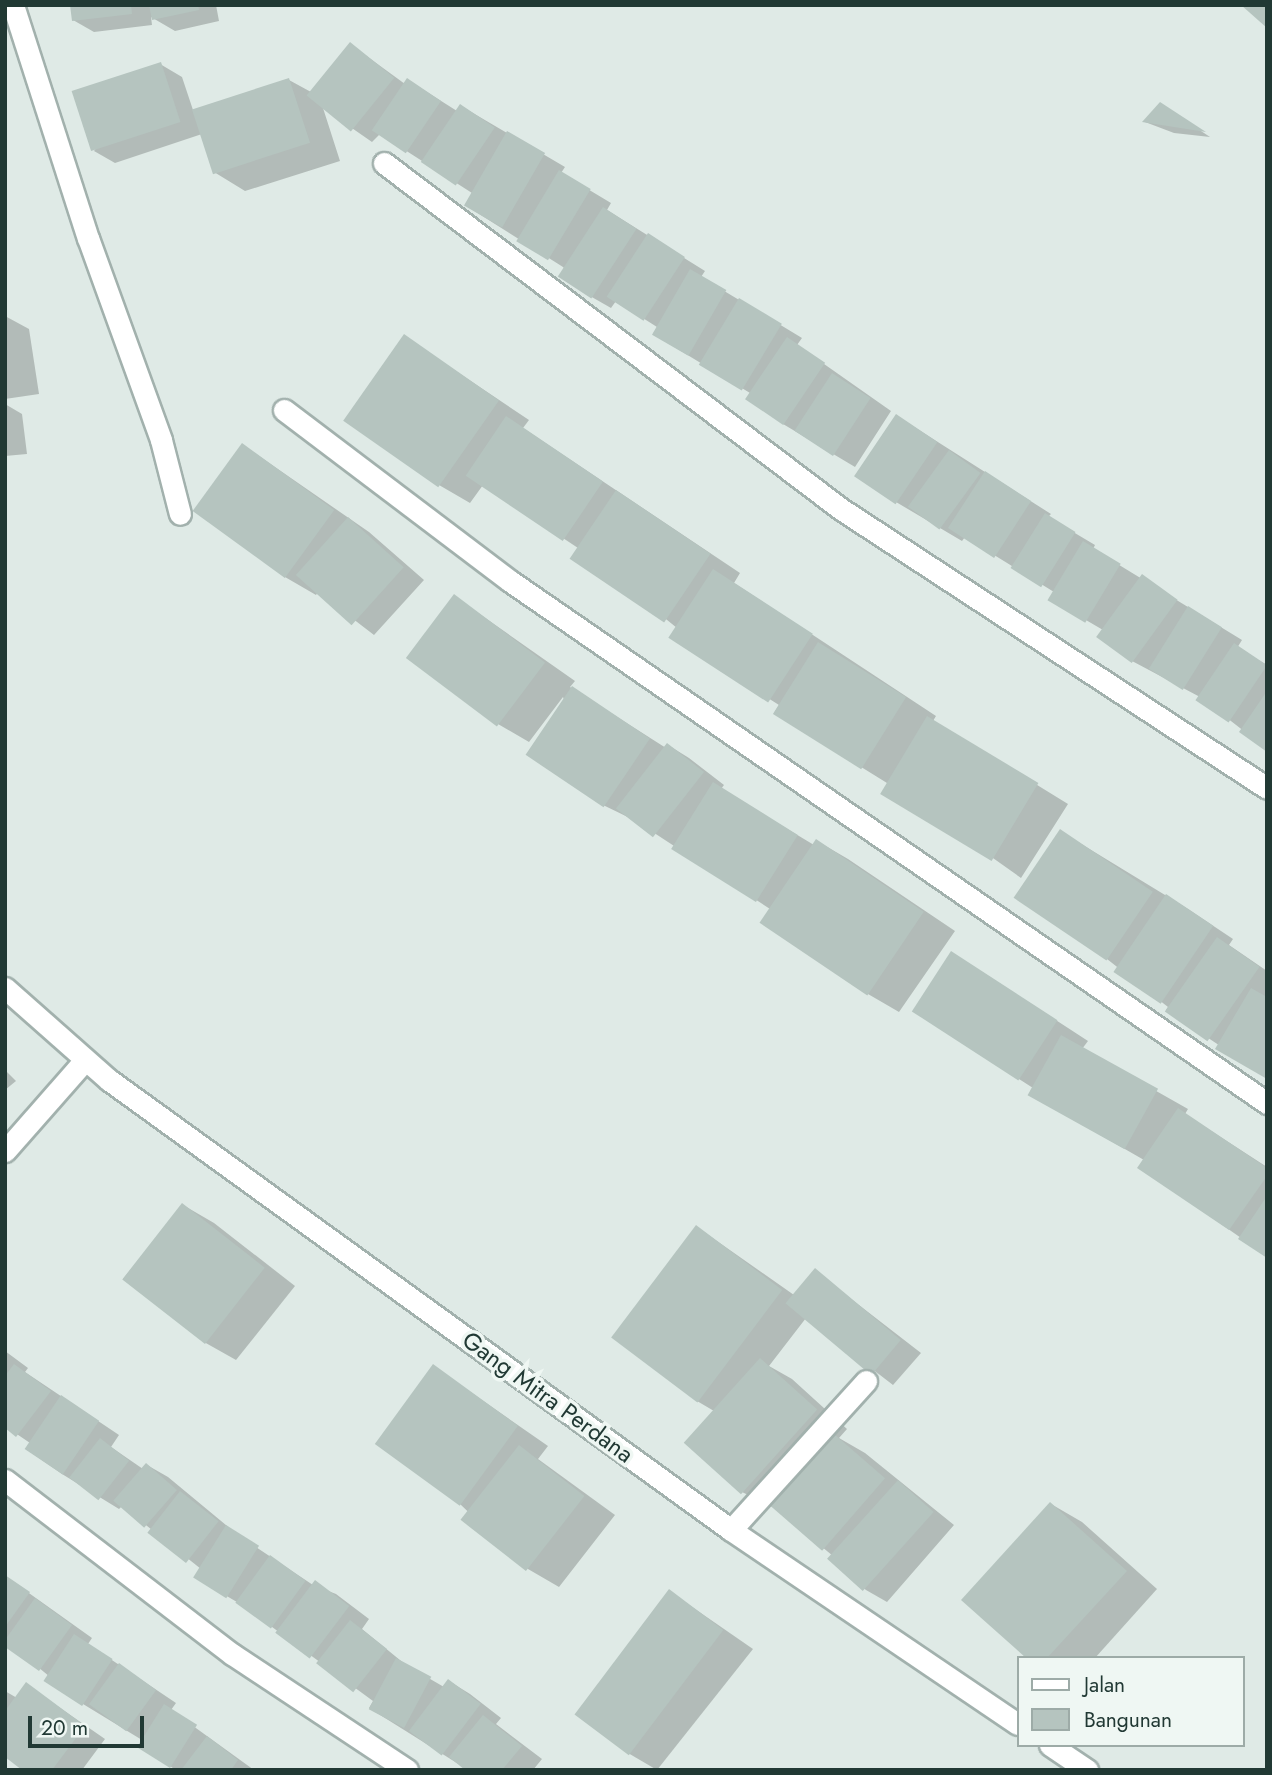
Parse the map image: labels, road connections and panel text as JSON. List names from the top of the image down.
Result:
{
  "streets": {
    "street": ["Gang Mitra Perdana"]
  },
  "legend": ["Jalan", "Bangunan"],
  "scale_bar": "20 m"
}
